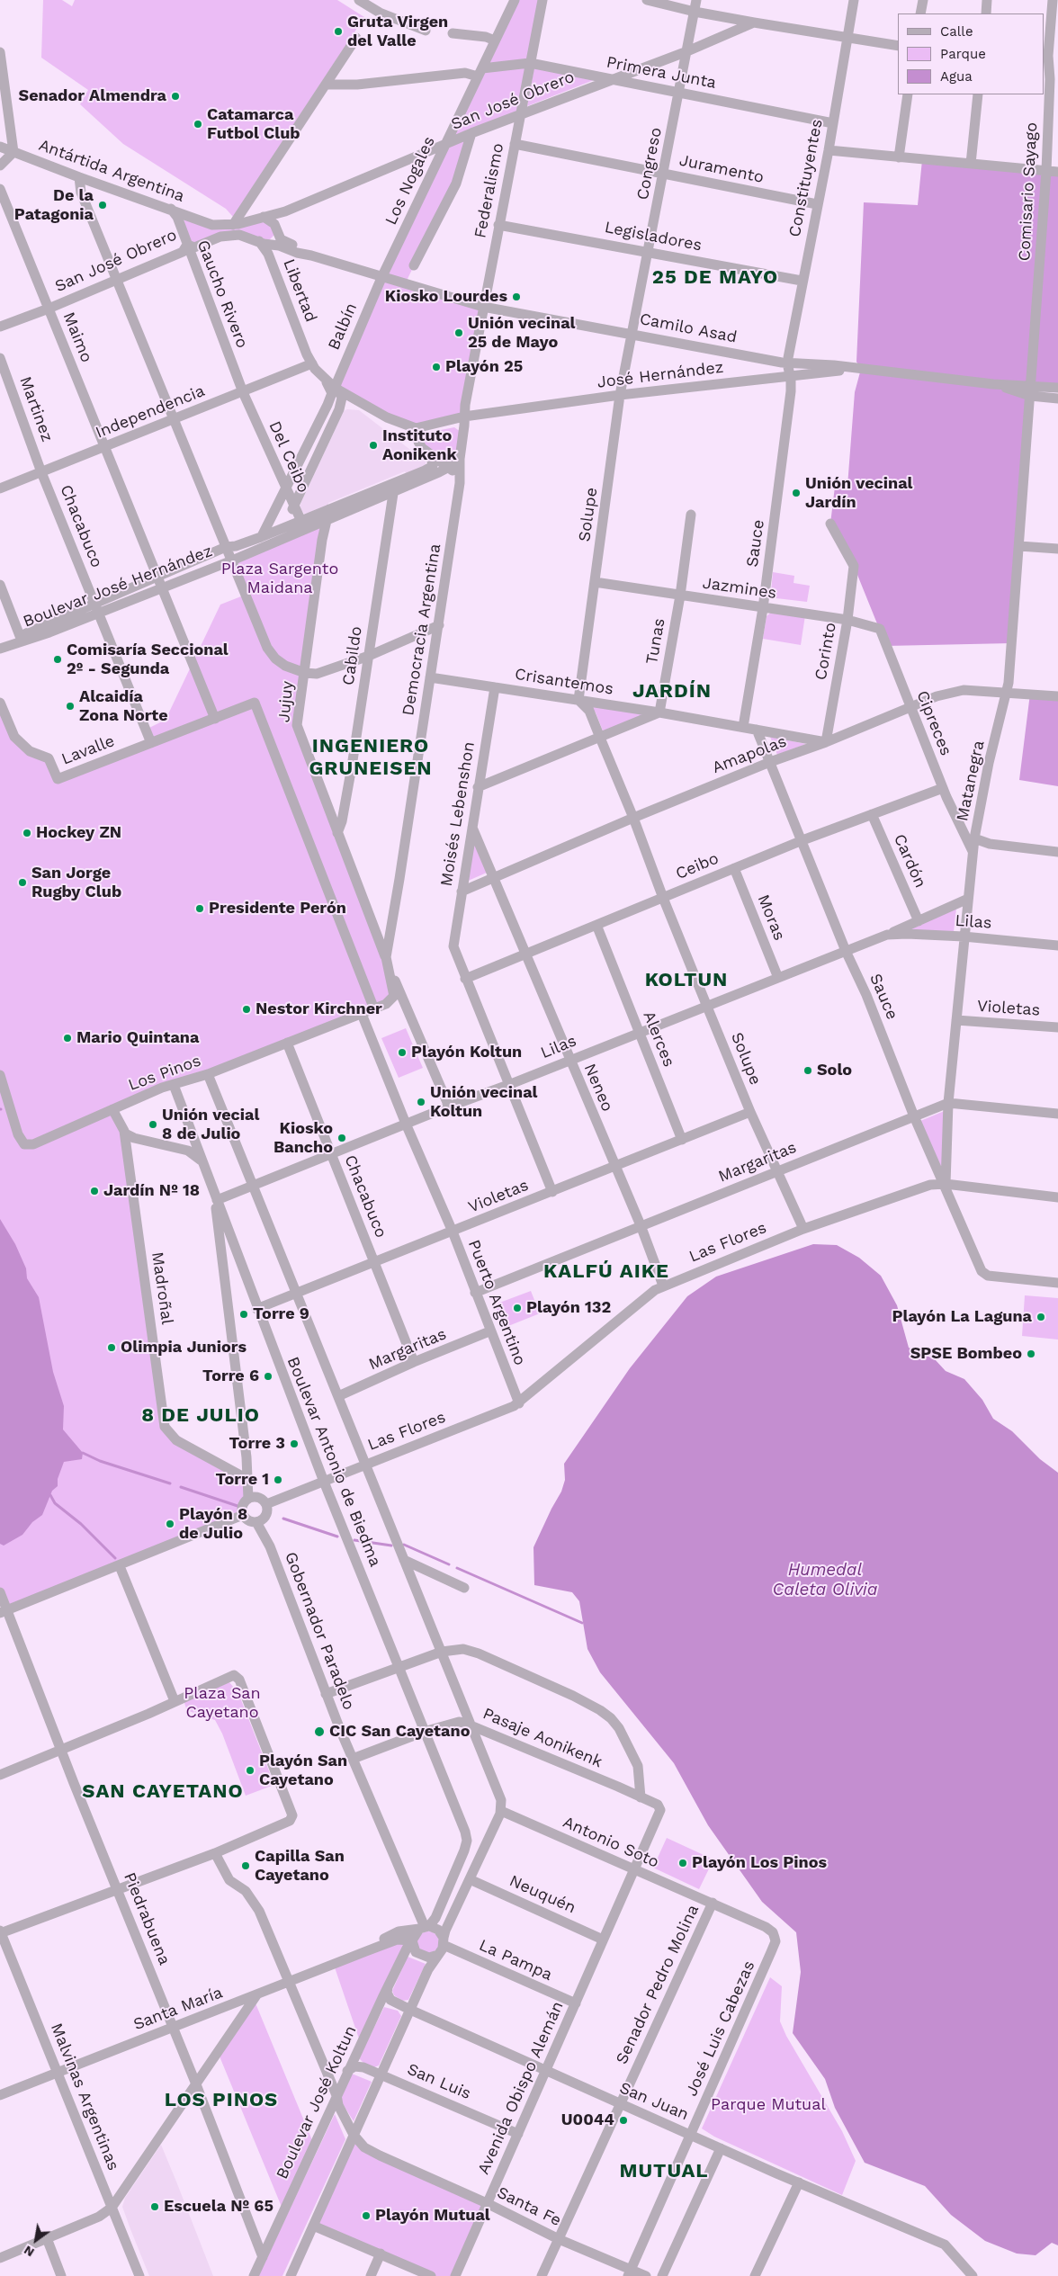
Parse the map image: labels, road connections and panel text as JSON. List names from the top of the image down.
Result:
{
  "streets": {
    "street": [
      "Primera Junta",
      "San José Obrero",
      "Congreso",
      "Juramento",
      "Antártida Argentina",
      "Constituyentes",
      "Los Nogales",
      "Federalismo",
      "Comisario Sayago",
      "Legisladores",
      "Libertad",
      "Gaucho Rivero",
      "Balbín",
      "Camilo Asad",
      "Maimo",
      "José Hernández",
      "Martinez",
      "Independencia",
      "Del Ceibo",
      "Solupe",
      "Chacabuco",
      "Sauce",
      "Boulevar José Hernández",
      "Jazmines",
      "Democracia Argentina",
      "Tunas",
      "Corinto",
      "Cabildo",
      "Crisantemos",
      "Jujuy",
      "Cipreces",
      "Lavalle",
      "Amapolas",
      "Matanegra",
      "Moisés Lebenshon",
      "Cardón",
      "Ceibo",
      "Moras",
      "Lilas",
      "Violetas",
      "Alerces",
      "Los Pinos",
      "Neneo",
      "Margaritas",
      "Las Flores",
      "Madroñal",
      "Puerto Argentino",
      "Boulevar Antonio de Biedma",
      "Gobernador Paradelo",
      "Pasaje Aonikenk",
      "Antonio Soto",
      "Neuquén",
      "Piedrabuena",
      "La Pampa",
      "Senador Pedro Molina",
      "Santa María",
      "José Luis Cabezas",
      "San Luis",
      "Avenida Obispo Alemán",
      "Malvinas Argentinas",
      "San Juan",
      "Boulevar José Koltun",
      "Santa Fe"
    ]
  },
  "crossings": [
    ["Primera Junta", "San José Obrero"],
    ["Primera Junta", "Congreso"],
    ["Primera Junta", "Constituyentes"],
    ["Primera Junta", "Los Nogales"],
    ["Primera Junta", "Federalismo"],
    ["San José Obrero", "Congreso"],
    ["San José Obrero", "Antártida Argentina"],
    ["San José Obrero", "Los Nogales"],
    ["San José Obrero", "Federalismo"],
    ["San José Obrero", "Libertad"],
    ["San José Obrero", "Gaucho Rivero"],
    ["San José Obrero", "Maimo"],
    ["San José Obrero", "Jujuy"],
    ["Congreso", "Juramento"],
    ["Congreso", "Legisladores"],
    ["Congreso", "Camilo Asad"],
    ["Congreso", "Solupe"],
    ["Juramento", "Constituyentes"],
    ["Juramento", "Federalismo"],
    ["Antártida Argentina", "Gaucho Rivero"],
    ["Antártida Argentina", "Jujuy"],
    ["Constituyentes", "Legisladores"],
    ["Constituyentes", "Camilo Asad"],
    ["Constituyentes", "Sauce"],
    ["Los Nogales", "Balbín"],
    ["Los Nogales", "Camilo Asad"],
    ["Federalismo", "Legisladores"],
    ["Federalismo", "Camilo Asad"],
    ["Federalismo", "Democracia Argentina"],
    ["Comisario Sayago", "Camilo Asad"],
    ["Comisario Sayago", "Matanegra"],
    ["Libertad", "Independencia"],
    ["Gaucho Rivero", "Independencia"],
    ["Gaucho Rivero", "Del Ceibo"],
    ["Balbín", "Camilo Asad"],
    ["Camilo Asad", "José Hernández"],
    ["Camilo Asad", "Solupe"],
    ["Camilo Asad", "Sauce"],
    ["Camilo Asad", "Democracia Argentina"],
    ["Camilo Asad", "Matanegra"],
    ["Maimo", "Independencia"],
    ["José Hernández", "Solupe"],
    ["José Hernández", "Sauce"],
    ["José Hernández", "Democracia Argentina"],
    ["Martinez", "Independencia"],
    ["Martinez", "Chacabuco"],
    ["Independencia", "Del Ceibo"],
    ["Independencia", "Chacabuco"],
    ["Independencia", "Jujuy"],
    ["Del Ceibo", "Boulevar José Hernández"],
    ["Solupe", "Jazmines"],
    ["Solupe", "Crisantemos"],
    ["Solupe", "Amapolas"],
    ["Solupe", "Ceibo"],
    ["Solupe", "Lilas"],
    ["Solupe", "Violetas"],
    ["Solupe", "Margaritas"],
    ["Solupe", "Las Flores"],
    ["Chacabuco", "Boulevar José Hernández"],
    ["Chacabuco", "Lavalle"],
    ["Chacabuco", "Lilas"],
    ["Chacabuco", "Violetas"],
    ["Chacabuco", "Los Pinos"],
    ["Chacabuco", "Margaritas"],
    ["Sauce", "Jazmines"],
    ["Sauce", "Crisantemos"],
    ["Sauce", "Amapolas"],
    ["Sauce", "Matanegra"],
    ["Sauce", "Ceibo"],
    ["Sauce", "Lilas"],
    ["Sauce", "Margaritas"],
    ["Sauce", "Las Flores"],
    ["Boulevar José Hernández", "Democracia Argentina"],
    ["Boulevar José Hernández", "Cabildo"],
    ["Boulevar José Hernández", "Jujuy"],
    ["Jazmines", "Tunas"],
    ["Jazmines", "Corinto"],
    ["Jazmines", "Cipreces"],
    ["Democracia Argentina", "Crisantemos"],
    ["Democracia Argentina", "Jujuy"],
    ["Democracia Argentina", "Los Pinos"],
    ["Tunas", "Crisantemos"],
    ["Corinto", "Crisantemos"],
    ["Corinto", "Amapolas"],
    ["Cabildo", "Jujuy"],
    ["Crisantemos", "Amapolas"],
    ["Crisantemos", "Moisés Lebenshon"],
    ["Jujuy", "Lilas"],
    ["Jujuy", "Los Pinos"],
    ["Cipreces", "Amapolas"],
    ["Cipreces", "Matanegra"],
    ["Cipreces", "Ceibo"],
    ["Lavalle", "Los Pinos"],
    ["Amapolas", "Matanegra"],
    ["Amapolas", "Moisés Lebenshon"],
    ["Amapolas", "Neneo"],
    ["Matanegra", "Lilas"],
    ["Matanegra", "Violetas"],
    ["Matanegra", "Margaritas"],
    ["Matanegra", "Las Flores"],
    ["Moisés Lebenshon", "Ceibo"],
    ["Moisés Lebenshon", "Neneo"],
    ["Cardón", "Ceibo"],
    ["Cardón", "Lilas"],
    ["Ceibo", "Moras"],
    ["Ceibo", "Alerces"],
    ["Ceibo", "Neneo"],
    ["Moras", "Lilas"],
    ["Lilas", "Alerces"],
    ["Lilas", "Neneo"],
    ["Lilas", "Puerto Argentino"],
    ["Lilas", "Boulevar Antonio de Biedma"],
    ["Violetas", "Alerces"],
    ["Violetas", "Neneo"],
    ["Violetas", "Puerto Argentino"],
    ["Violetas", "Boulevar Antonio de Biedma"],
    ["Los Pinos", "Madroñal"],
    ["Los Pinos", "Puerto Argentino"],
    ["Los Pinos", "Boulevar Antonio de Biedma"],
    ["Neneo", "Margaritas"],
    ["Neneo", "Las Flores"],
    ["Margaritas", "Puerto Argentino"],
    ["Margaritas", "Boulevar Antonio de Biedma"],
    ["Las Flores", "Puerto Argentino"],
    ["Las Flores", "Boulevar Antonio de Biedma"],
    ["Las Flores", "Gobernador Paradelo"],
    ["Boulevar Antonio de Biedma", "Gobernador Paradelo"],
    ["Boulevar Antonio de Biedma", "Pasaje Aonikenk"],
    ["Boulevar Antonio de Biedma", "Antonio Soto"],
    ["Boulevar Antonio de Biedma", "La Pampa"],
    ["Boulevar Antonio de Biedma", "Santa María"],
    ["Boulevar Antonio de Biedma", "Boulevar José Koltun"],
    ["Gobernador Paradelo", "Pasaje Aonikenk"],
    ["Gobernador Paradelo", "La Pampa"],
    ["Gobernador Paradelo", "Santa María"],
    ["Gobernador Paradelo", "Boulevar José Koltun"],
    ["Pasaje Aonikenk", "Avenida Obispo Alemán"],
    ["Antonio Soto", "Senador Pedro Molina"],
    ["Antonio Soto", "José Luis Cabezas"],
    ["Antonio Soto", "Avenida Obispo Alemán"],
    ["Neuquén", "Avenida Obispo Alemán"],
    ["Piedrabuena", "Santa María"],
    ["Piedrabuena", "Boulevar José Koltun"],
    ["La Pampa", "Santa María"],
    ["La Pampa", "Avenida Obispo Alemán"],
    ["La Pampa", "Boulevar José Koltun"],
    ["Senador Pedro Molina", "San Juan"],
    ["Senador Pedro Molina", "Santa Fe"],
    ["Santa María", "Malvinas Argentinas"],
    ["Santa María", "Boulevar José Koltun"],
    ["Santa María", "Santa Fe"],
    ["José Luis Cabezas", "San Juan"],
    ["José Luis Cabezas", "Santa Fe"],
    ["San Luis", "Avenida Obispo Alemán"],
    ["San Luis", "Boulevar José Koltun"],
    ["Avenida Obispo Alemán", "San Juan"],
    ["Avenida Obispo Alemán", "Santa Fe"],
    ["San Juan", "Boulevar José Koltun"],
    ["Boulevar José Koltun", "Santa Fe"]
  ],
  "districts": [
    "25 DE MAYO",
    "JARDÍN",
    "INGENIERO GRUNEISEN",
    "KOLTUN",
    "KALFÚ AIKE",
    "8 DE JULIO",
    "SAN CAYETANO",
    "LOS PINOS",
    "MUTUAL"
  ],
  "water": ["Humedal Caleta Olivia"],
  "parks": ["Plaza Sargento Maidana", "Plaza San Cayetano", "Parque Mutual"],
  "places": [
    "Gruta Virgen del Valle",
    "Senador Almendra",
    "Catamarca Futbol Club",
    "De la Patagonia",
    "Kiosko Lourdes",
    "Unión vecinal 25 de Mayo",
    "Playón 25",
    "Instituto Aonikenk",
    "Unión vecinal Jardín",
    "Comisaría Seccional 2º - Segunda",
    "Alcaidía Zona Norte",
    "Hockey ZN",
    "San Jorge Rugby Club",
    "Presidente Perón",
    "Nestor Kirchner",
    "Mario Quintana",
    "Playón Koltun",
    "Solo",
    "Unión vecinal Koltun",
    "Unión vecial 8 de Julio",
    "Kiosko Bancho",
    "Jardín Nº 18",
    "Playón 132",
    "Torre 9",
    "Playón La Laguna",
    "Olimpia Juniors",
    "SPSE Bombeo",
    "Torre 6",
    "Torre 3",
    "Torre 1",
    "Playón 8 de Julio",
    "CIC San Cayetano",
    "Playón San Cayetano",
    "Playón Los Pinos",
    "Capilla San Cayetano",
    "U0044",
    "Escuela Nº 65",
    "Playón Mutual"
  ],
  "legend": ["Calle", "Parque", "Agua"],
  "north": "bottom left"
}
